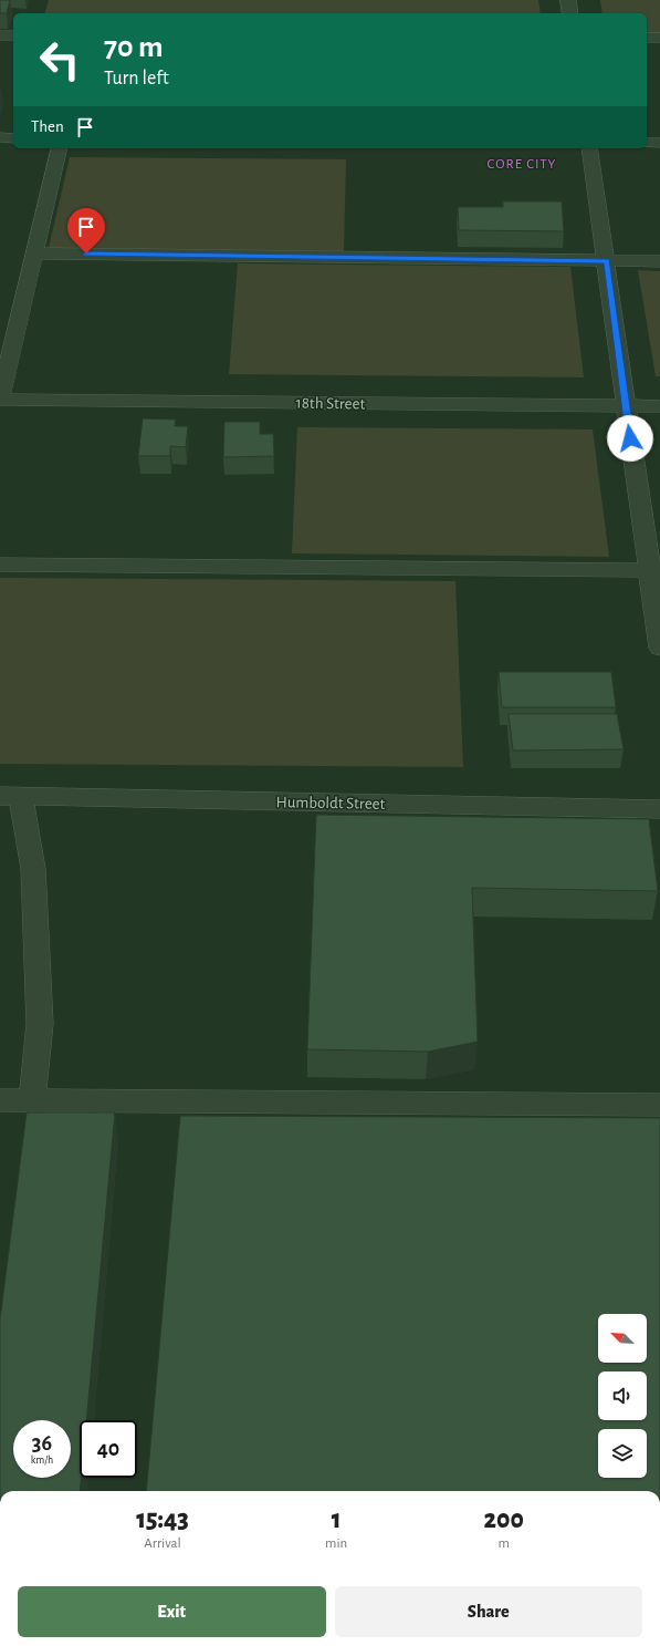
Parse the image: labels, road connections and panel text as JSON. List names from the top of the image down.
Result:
{
  "streets": {
    "street": ["18th Street", "Humboldt Street"]
  },
  "districts": ["CORE CITY"],
  "north": "top left",
  "page": {
    "turn": ["70 m", "Turn left"],
    "then": "Then",
    "speed": "36 km/h",
    "limit": "40",
    "eta": [
      "15:43",
      "Arrival",
      "1",
      "min",
      "200",
      "m"
    ],
    "buttons": ["Exit", "Share"]
  }
}
